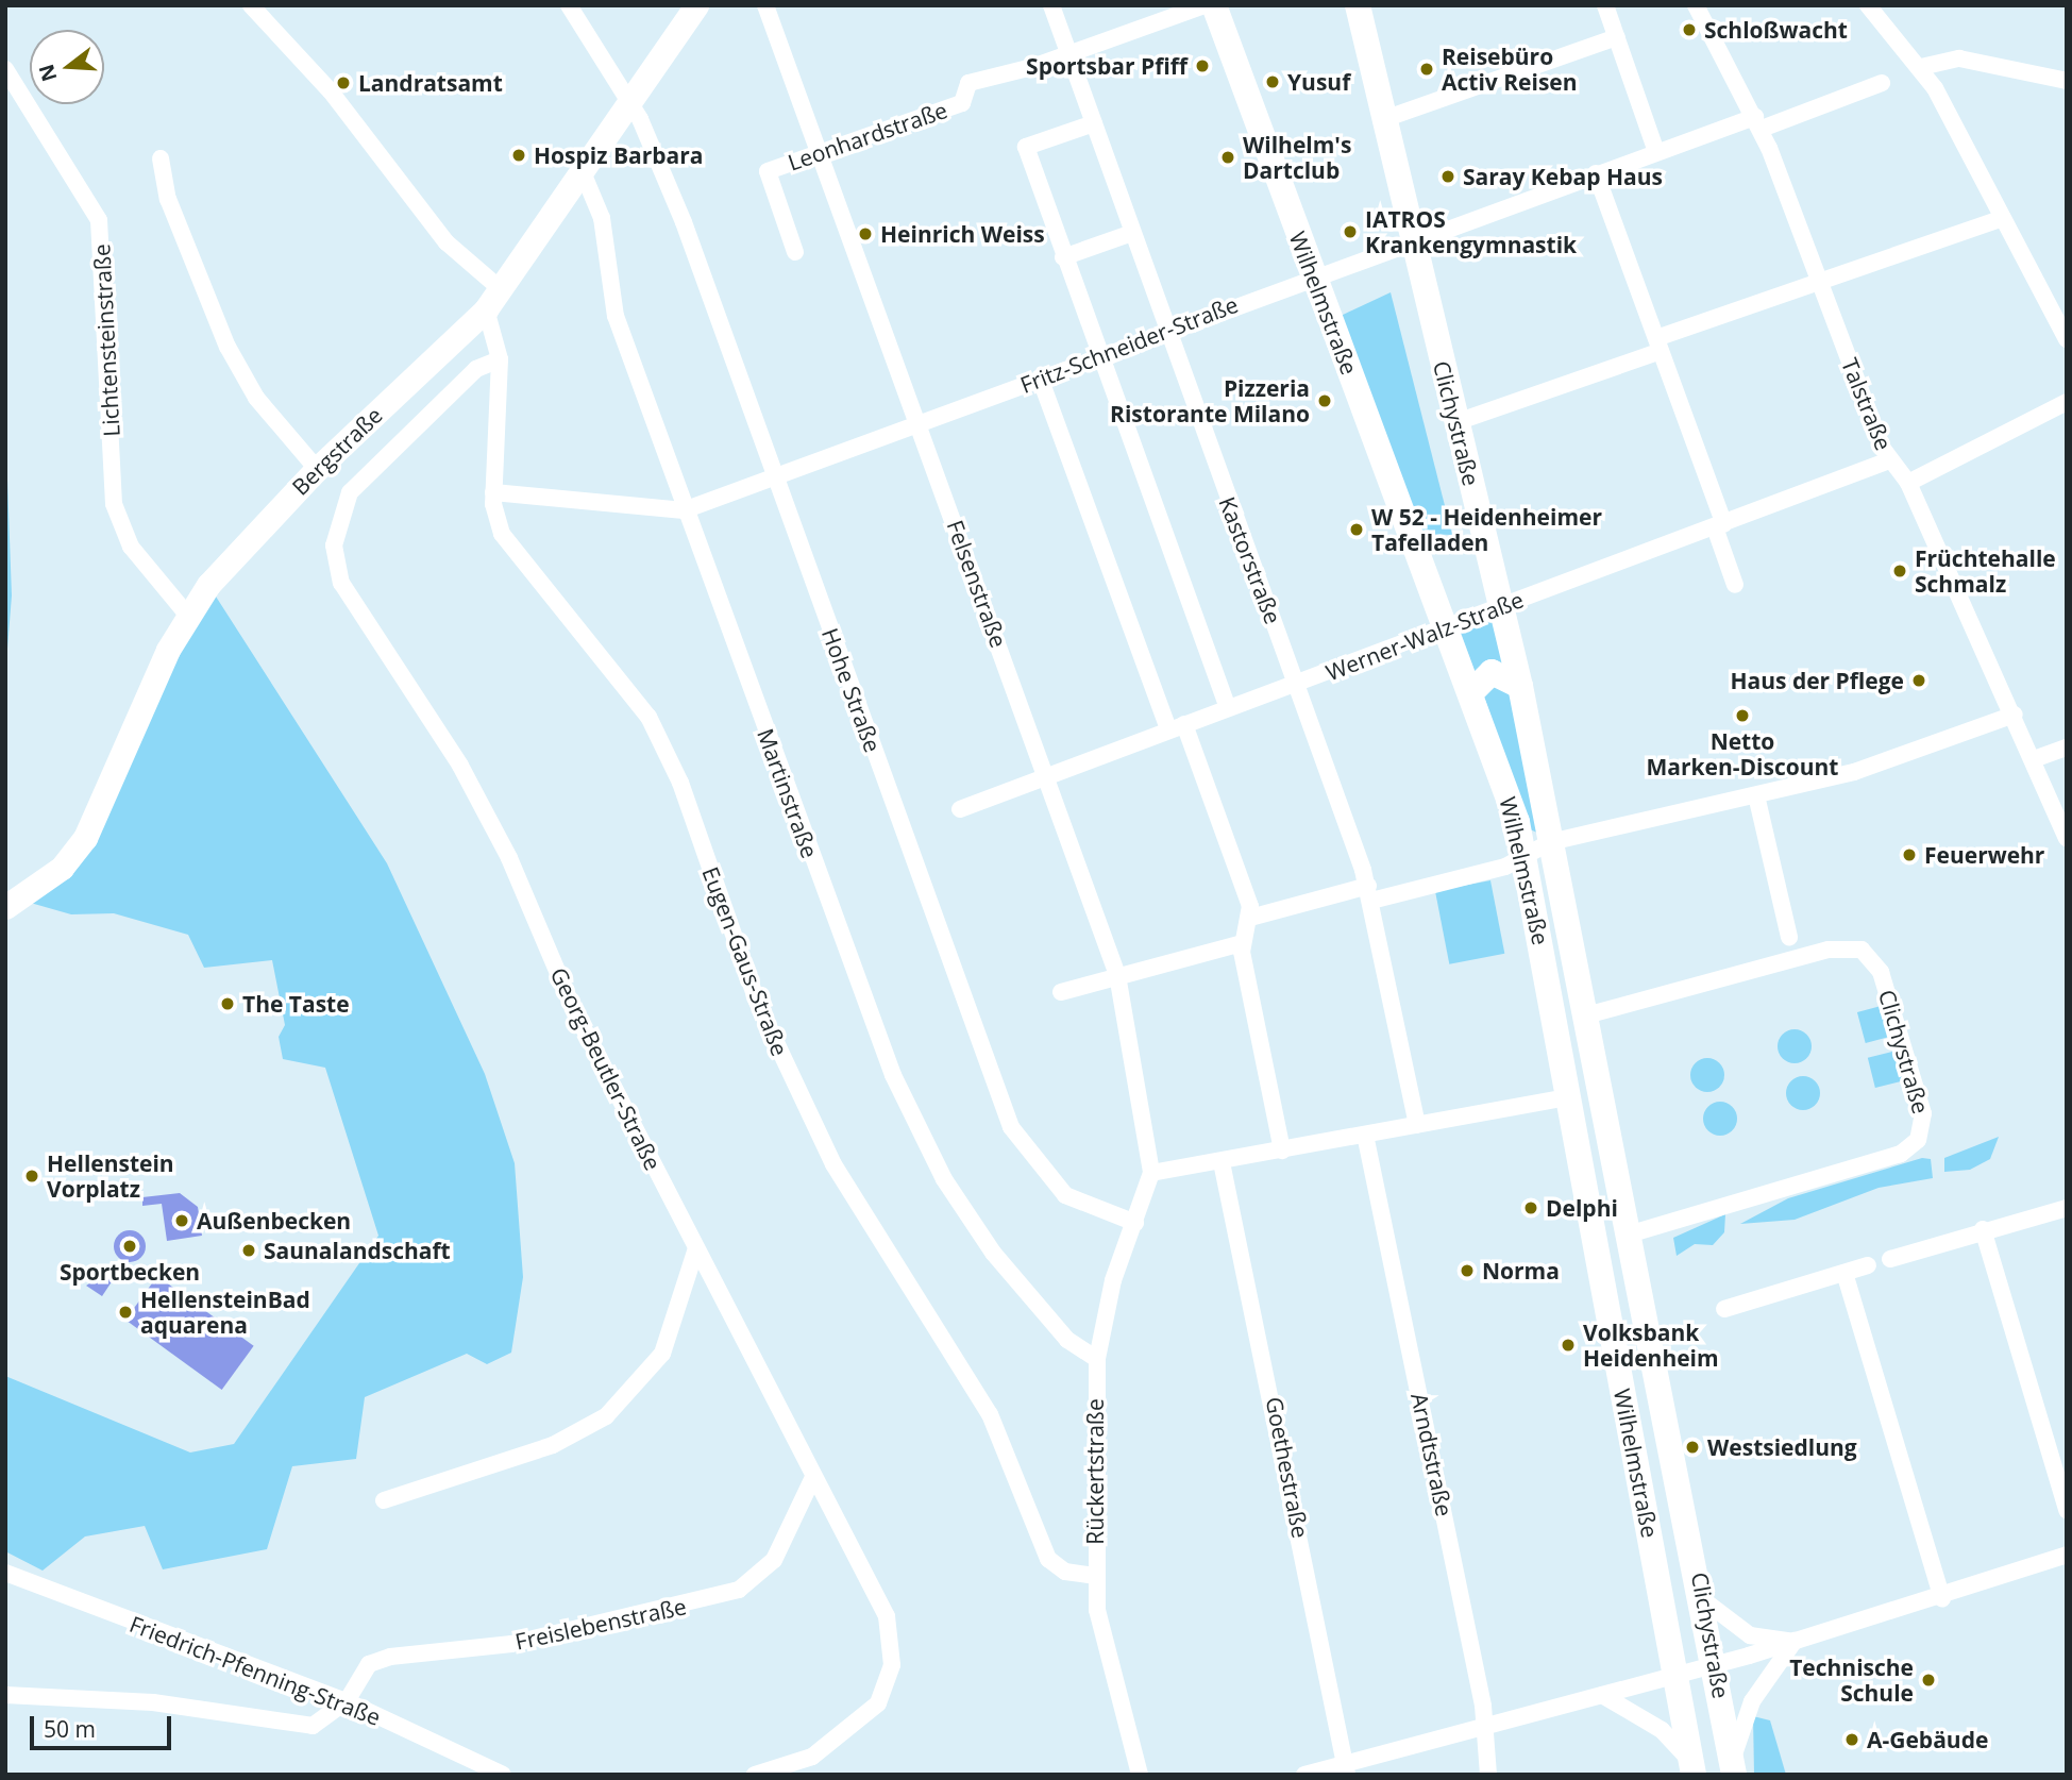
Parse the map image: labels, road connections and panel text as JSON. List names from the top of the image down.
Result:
{
  "streets": {
    "main road": ["Wilhelmstraße", "Clichystraße"],
    "street": [
      "Leonhardstraße",
      "Lichtensteinstraße",
      "Fritz-Schneider-Straße",
      "Talstraße",
      "Bergstraße",
      "Kastorstraße",
      "Felsenstraße",
      "Werner-Walz-Straße",
      "Hohe Straße",
      "Martinstraße",
      "Eugen-Gaus-Straße",
      "Georg-Beutler-Straße",
      "Arndtstraße",
      "Goethestraße",
      "Rückertstraße",
      "Freislebenstraße",
      "Friedrich-Pfenning-Straße"
    ]
  },
  "crossings": [
    ["Leonhardstraße", "Kastorstraße"],
    ["Leonhardstraße", "Felsenstraße"],
    ["Wilhelmstraße", "Fritz-Schneider-Straße"],
    ["Wilhelmstraße", "Werner-Walz-Straße"],
    ["Lichtensteinstraße", "Bergstraße"],
    ["Fritz-Schneider-Straße", "Talstraße"],
    ["Fritz-Schneider-Straße", "Clichystraße"],
    ["Fritz-Schneider-Straße", "Kastorstraße"],
    ["Fritz-Schneider-Straße", "Felsenstraße"],
    ["Fritz-Schneider-Straße", "Hohe Straße"],
    ["Fritz-Schneider-Straße", "Martinstraße"],
    ["Fritz-Schneider-Straße", "Eugen-Gaus-Straße"],
    ["Talstraße", "Werner-Walz-Straße"],
    ["Clichystraße", "Werner-Walz-Straße"],
    ["Bergstraße", "Hohe Straße"],
    ["Bergstraße", "Martinstraße"],
    ["Bergstraße", "Eugen-Gaus-Straße"],
    ["Kastorstraße", "Werner-Walz-Straße"],
    ["Felsenstraße", "Werner-Walz-Straße"],
    ["Felsenstraße", "Rückertstraße"],
    ["Hohe Straße", "Rückertstraße"],
    ["Martinstraße", "Rückertstraße"],
    ["Eugen-Gaus-Straße", "Georg-Beutler-Straße"],
    ["Eugen-Gaus-Straße", "Rückertstraße"],
    ["Georg-Beutler-Straße", "Freislebenstraße"],
    ["Freislebenstraße", "Friedrich-Pfenning-Straße"]
  ],
  "places": [
    "Schloßwacht",
    "Sportsbar Pfiff",
    "Reisebüro Activ Reisen",
    "Yusuf",
    "Landratsamt",
    "Hospiz Barbara",
    "Wilhelm's Dartclub",
    "Saray Kebap Haus",
    "IATROS Krankengymnastik",
    "Heinrich Weiss",
    "Pizzeria Ristorante Milano",
    "W 52 - Heidenheimer Tafelladen",
    "Früchtehalle Schmalz",
    "Haus der Pflege",
    "Netto Marken-Discount",
    "Feuerwehr",
    "The Taste",
    "Hellenstein Vorplatz",
    "Delphi",
    "Außenbecken",
    "Sportbecken",
    "Saunalandschaft",
    "Norma",
    "HellensteinBad aquarena",
    "Volksbank Heidenheim",
    "Westsiedlung",
    "Technische Schule",
    "A-Gebäude"
  ],
  "scale_bar": "50 m",
  "north": "left"
}
